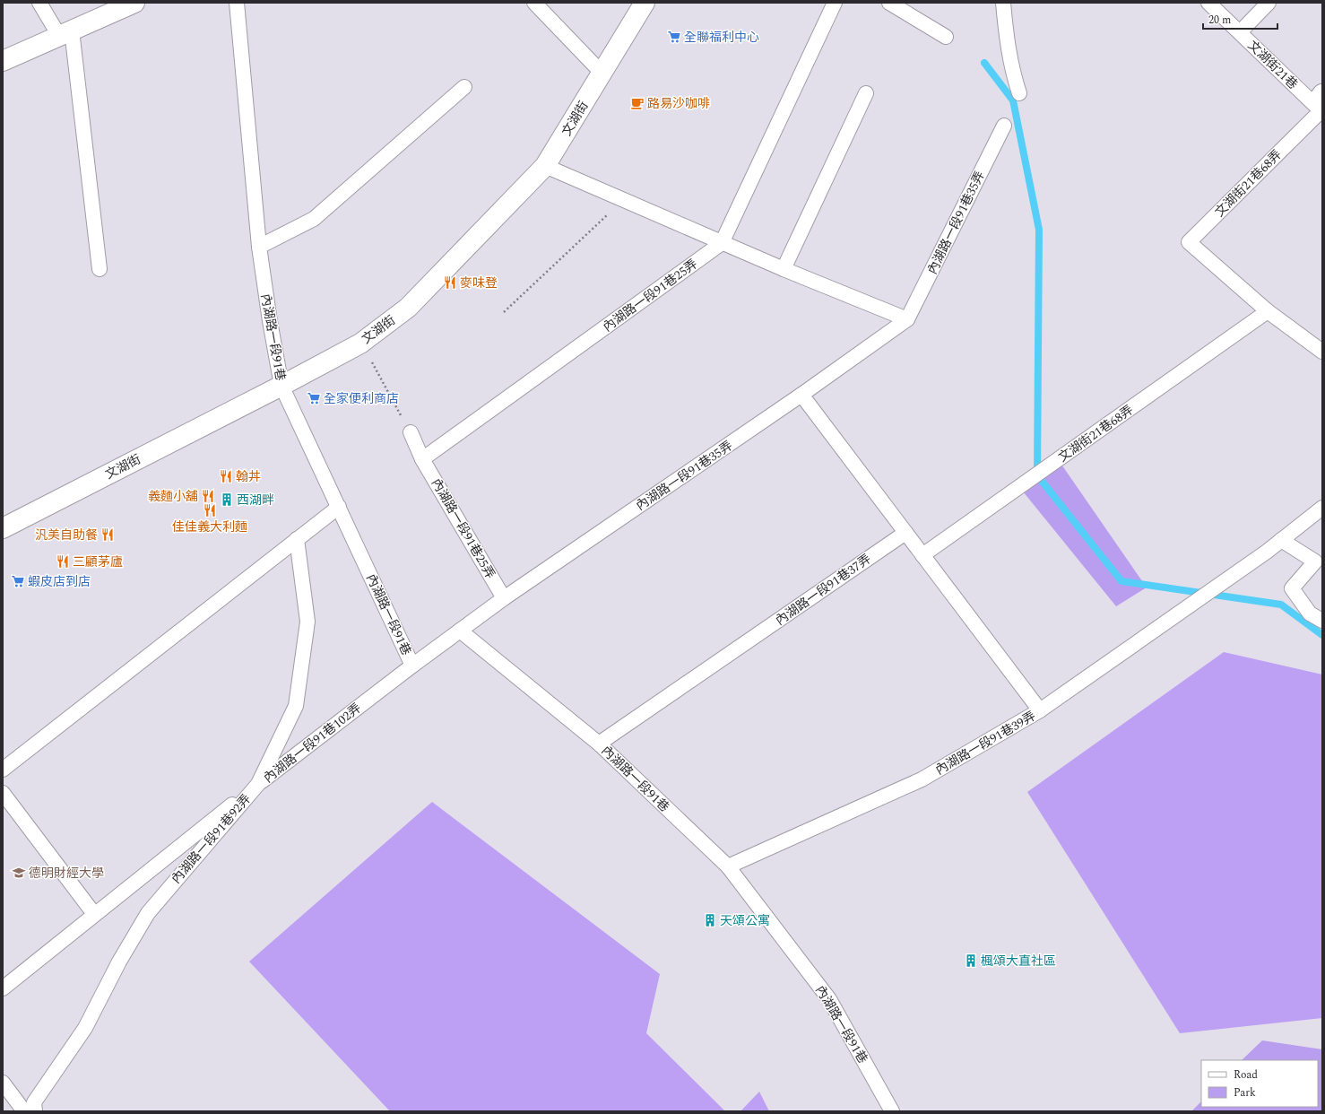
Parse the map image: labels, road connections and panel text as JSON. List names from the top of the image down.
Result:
{
  "streets": {
    "street": ["文湖街"],
    "lane": [
      "文湖街21巷",
      "文湖街21巷68弄",
      "內湖路一段91巷35弄",
      "內湖路一段91巷25弄",
      "內湖路一段91巷",
      "內湖路一段91巷37弄",
      "內湖路一段91巷102弄",
      "內湖路一段91巷39弄",
      "內湖路一段91巷92弄"
    ]
  },
  "crossings": [
    ["文湖街21巷", "文湖街21巷68弄"],
    ["文湖街", "內湖路一段91巷"],
    ["文湖街21巷68弄", "內湖路一段91巷39弄"],
    ["內湖路一段91巷35弄", "內湖路一段91巷25弄"],
    ["內湖路一段91巷35弄", "內湖路一段91巷"],
    ["內湖路一段91巷", "內湖路一段91巷37弄"],
    ["內湖路一段91巷", "內湖路一段91巷102弄"],
    ["內湖路一段91巷", "內湖路一段91巷39弄"],
    ["內湖路一段91巷37弄", "內湖路一段91巷39弄"],
    ["內湖路一段91巷102弄", "內湖路一段91巷92弄"]
  ],
  "places": {
    "supermarket": ["全聯福利中心", "全家便利商店", "蝦皮店到店"],
    "cafe": ["路易沙咖啡"],
    "restaurant": [
      "麥味登",
      "翰丼",
      "義麵小舖",
      "佳佳義大利麵",
      "汎美自助餐",
      "三顧茅廬"
    ],
    "building": ["西湖畔", "天頌公寓", "楓頌大直社區"],
    "school or university": ["德明財經大學"]
  },
  "legend": ["Road", "Park"],
  "scale_bar": "20 m"
}
